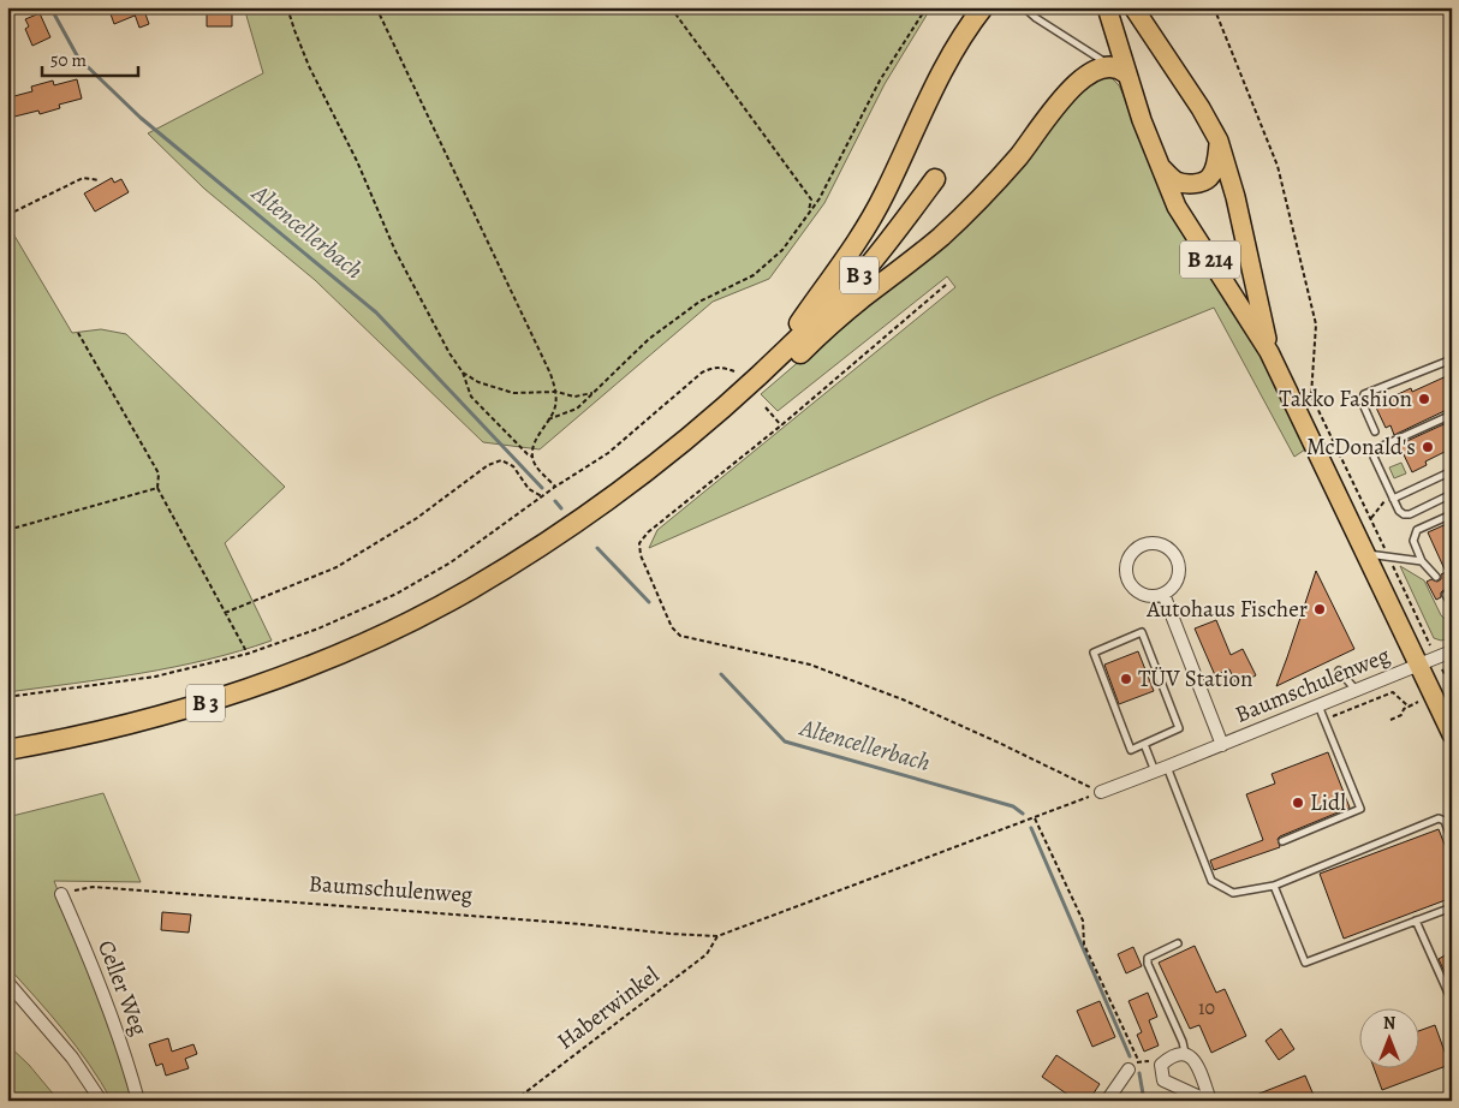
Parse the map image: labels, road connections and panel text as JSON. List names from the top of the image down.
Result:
{
  "streets": {
    "highway": ["B 3"],
    "main road": ["B 214"],
    "street": ["Baumschulenweg", "Celler Weg"],
    "path": ["Haberwinkel"]
  },
  "crossings": [
    ["B 214", "Baumschulenweg"],
    ["Baumschulenweg", "Celler Weg"],
    ["Baumschulenweg", "Haberwinkel"]
  ],
  "water": ["Altencellerbach"],
  "places": [
    "Takko Fashion",
    "McDonald's",
    "Autohaus Fischer",
    "TÜV Station",
    "Lidl"
  ],
  "house_numbers": ["10"],
  "scale_bar": "50 m",
  "north": "top"
}
